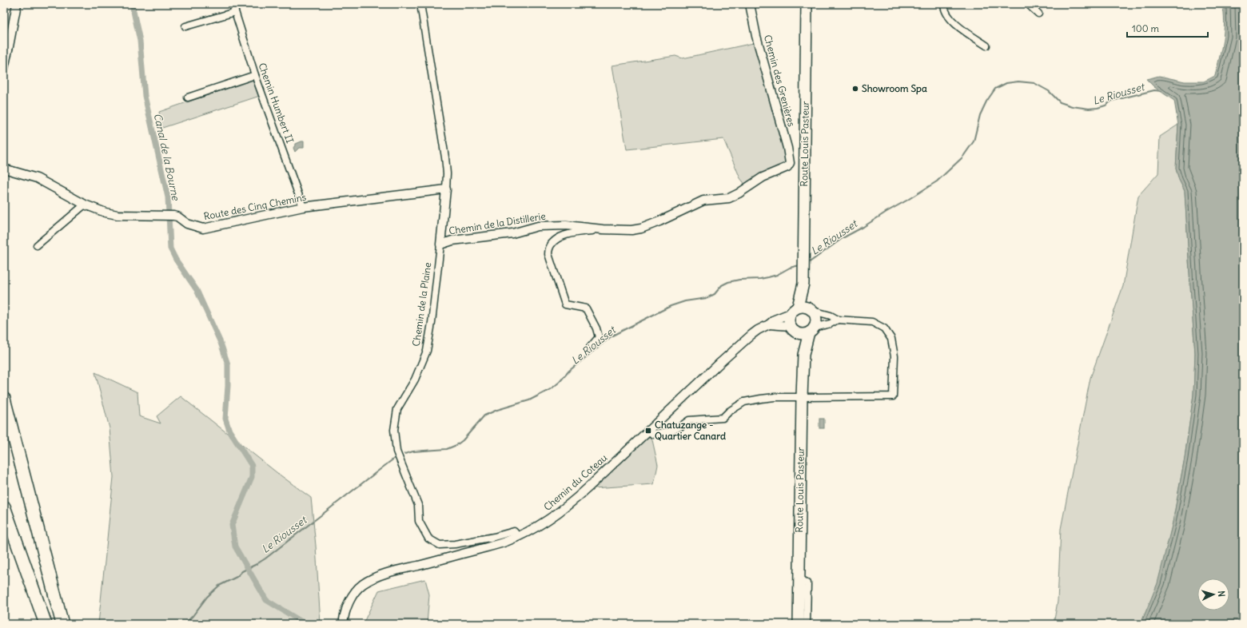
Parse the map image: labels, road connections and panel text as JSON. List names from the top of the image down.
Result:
{
  "streets": {
    "main road": ["Route Louis Pasteur"],
    "street": [
      "Chemin des Grenières",
      "Chemin Humbert II",
      "Route des Cinq Chemins",
      "Chemin de la Distillerie",
      "Chemin de la Plaine",
      "Chemin du Coteau"
    ]
  },
  "crossings": [
    ["Chemin des Grenières", "Chemin de la Distillerie"],
    ["Chemin Humbert II", "Route des Cinq Chemins"],
    ["Route Louis Pasteur", "Chemin du Coteau"],
    ["Route des Cinq Chemins", "Chemin de la Plaine"],
    ["Chemin de la Distillerie", "Chemin de la Plaine"],
    ["Chemin de la Plaine", "Chemin du Coteau"]
  ],
  "water": ["Le Riousset", "Canal de la Bourne"],
  "places": {
    "other": ["Showroom Spa"],
    "transit": ["Chatuzange - Quartier Canard"]
  },
  "scale_bar": "100 m",
  "north": "right"
}
